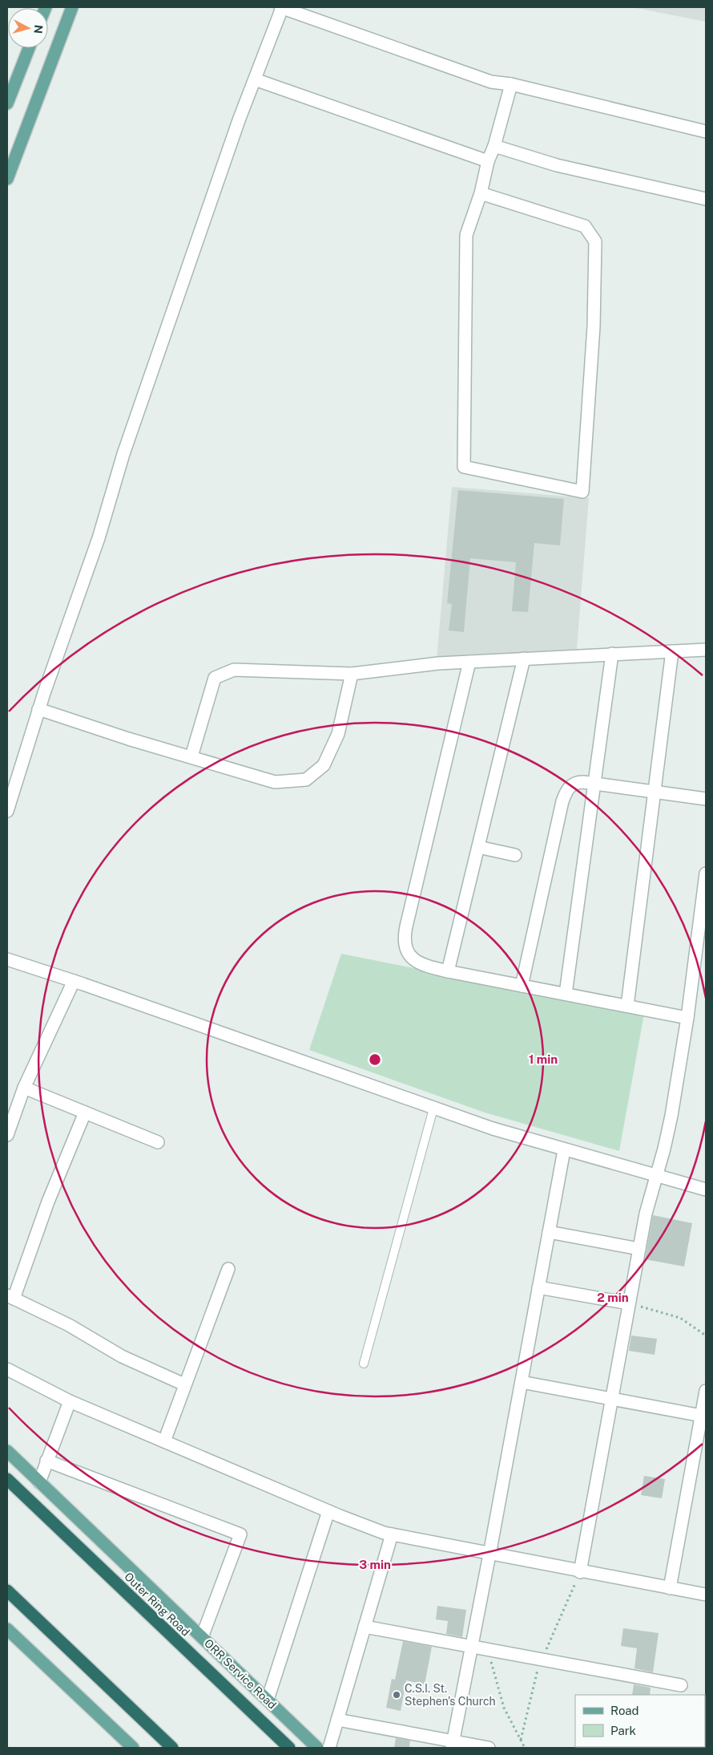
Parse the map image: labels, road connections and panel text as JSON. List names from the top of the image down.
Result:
{
  "streets": {
    "highway": ["Outer Ring Road"],
    "main road": ["ORR Service Road"]
  },
  "places": ["C.S.I. St. Stephen's Church"],
  "legend": ["Road", "Park"],
  "north": "right",
  "rings": ["1 min", "2 min", "3 min"]
}
